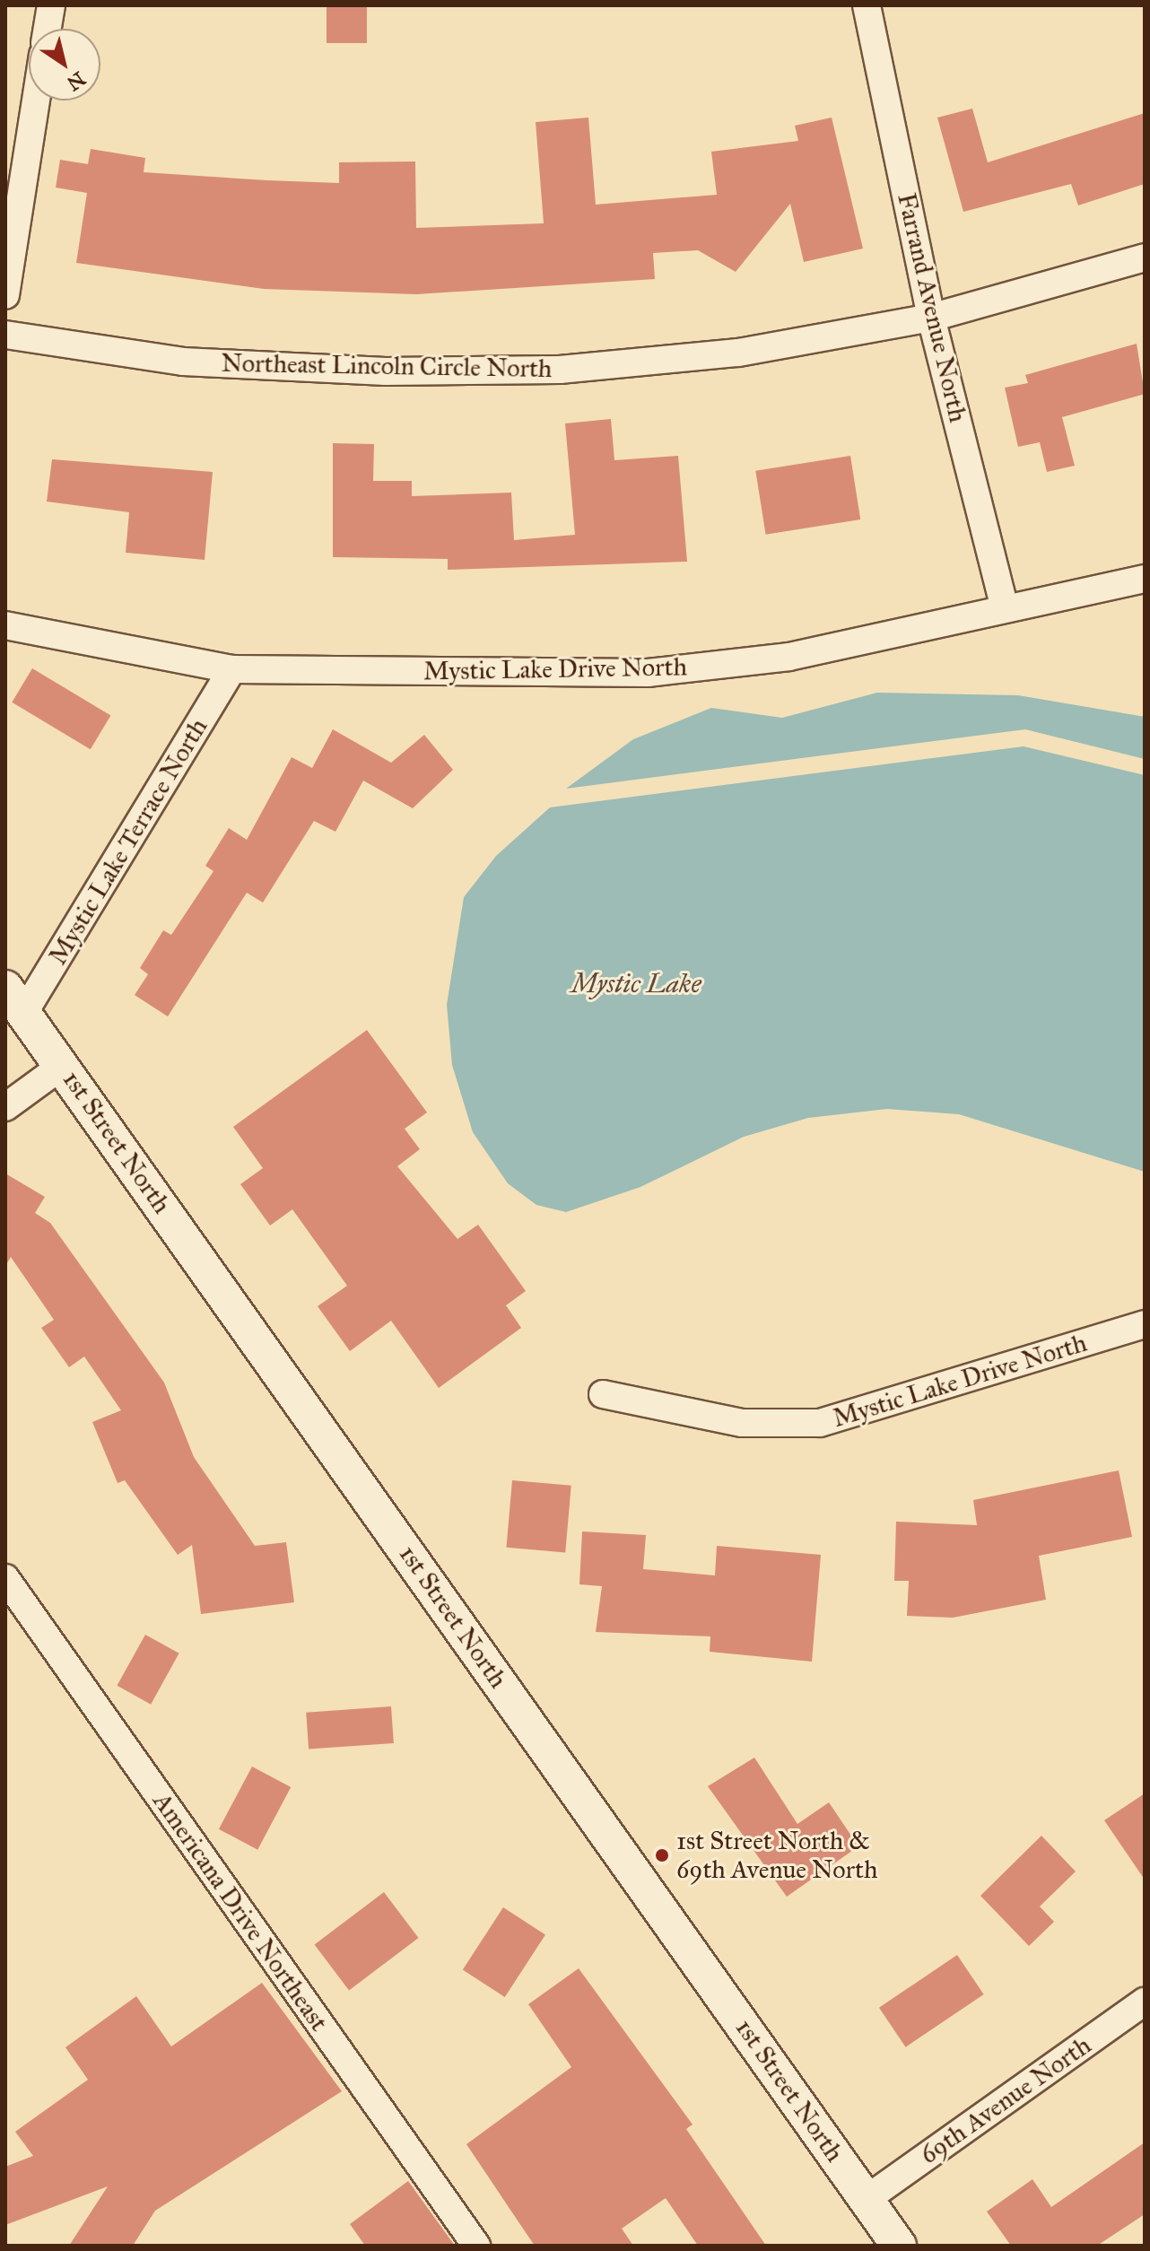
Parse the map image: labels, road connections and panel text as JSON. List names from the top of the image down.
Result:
{
  "streets": {
    "street": [
      "Farrand Avenue North",
      "Northeast Lincoln Circle North",
      "Mystic Lake Drive North",
      "Mystic Lake Terrace North",
      "1st Street North",
      "Americana Drive Northeast",
      "69th Avenue North"
    ]
  },
  "crossings": [
    ["Farrand Avenue North", "Northeast Lincoln Circle North"],
    ["Farrand Avenue North", "Mystic Lake Drive North"],
    ["Mystic Lake Drive North", "Mystic Lake Terrace North"],
    ["Mystic Lake Terrace North", "1st Street North"],
    ["1st Street North", "69th Avenue North"]
  ],
  "water": ["Mystic Lake"],
  "places": ["1st Street North & 69th Avenue North"],
  "north": "bottom right"
}
